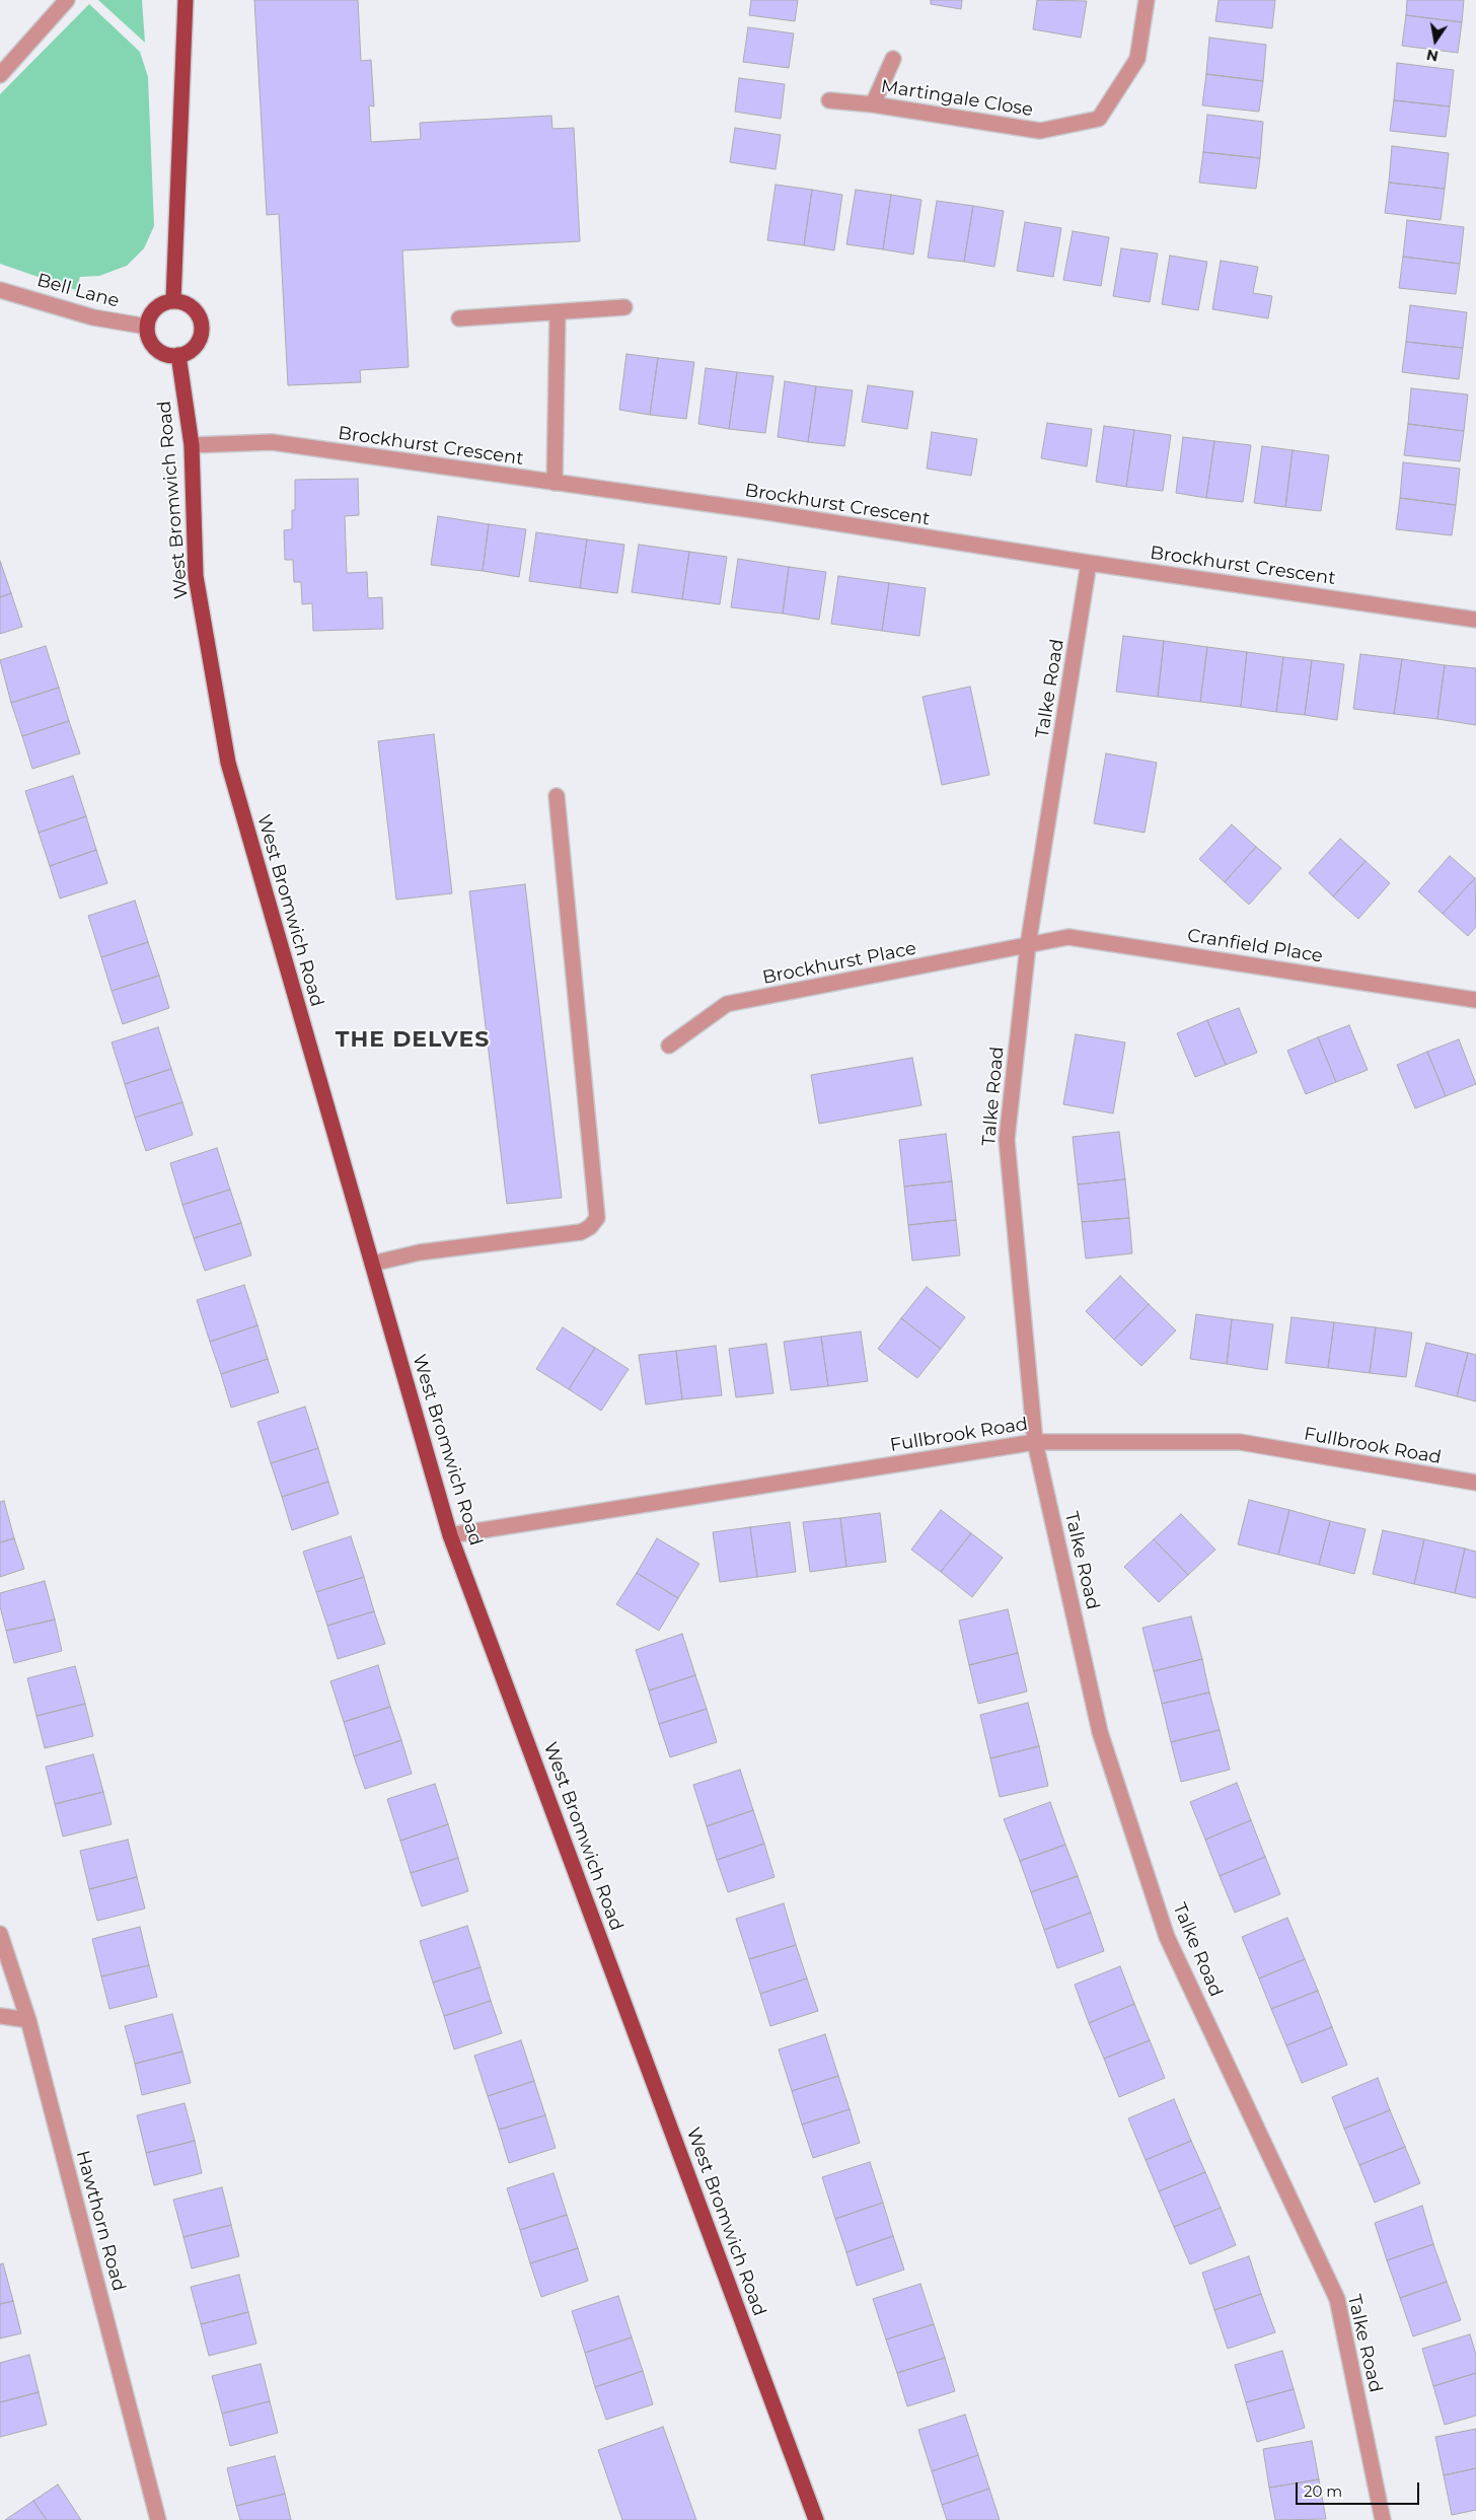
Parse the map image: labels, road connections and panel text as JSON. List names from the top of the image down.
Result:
{
  "streets": {
    "main road": ["West Bromwich Road"],
    "street": [
      "Martingale Close",
      "Bell Lane",
      "Brockhurst Crescent",
      "Talke Road",
      "Cranfield Place",
      "Brockhurst Place",
      "Fullbrook Road",
      "Hawthorn Road"
    ]
  },
  "crossings": [
    ["Bell Lane", "West Bromwich Road"],
    ["Brockhurst Crescent", "West Bromwich Road"],
    ["Brockhurst Crescent", "Talke Road"],
    ["West Bromwich Road", "Fullbrook Road"],
    ["Talke Road", "Cranfield Place"],
    ["Talke Road", "Brockhurst Place"],
    ["Talke Road", "Fullbrook Road"],
    ["Cranfield Place", "Brockhurst Place"]
  ],
  "districts": ["THE DELVES"],
  "scale_bar": "20 m",
  "north": "bottom"
}
